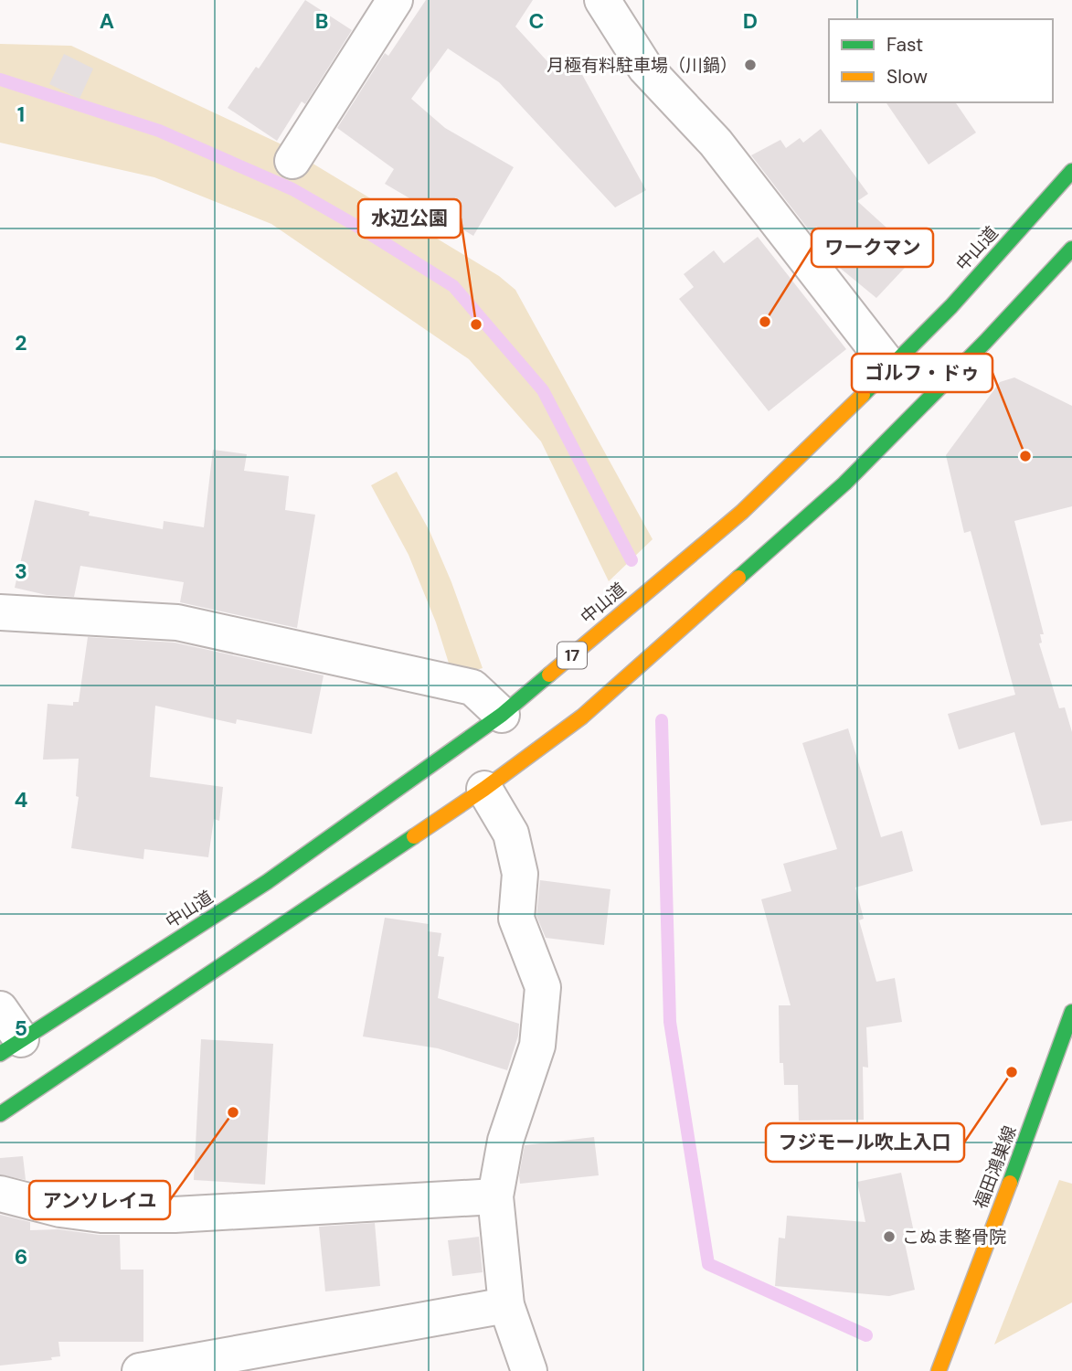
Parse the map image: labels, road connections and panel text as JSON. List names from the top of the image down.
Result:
{
  "streets": {
    "main road": ["中山道", "17", "福田鴻巣線"]
  },
  "places": [
    "月極有料駐車場（川鍋）",
    "ワークマン",
    "水辺公園",
    "ゴルフ・ドゥ",
    "フジモール吹上入口",
    "アンソレイユ",
    "こぬま整骨院"
  ],
  "legend": ["Fast", "Slow"],
  "grid": {
    "columns": [
      "A",
      "B",
      "C",
      "D"
    ],
    "rows": [
      "1",
      "2",
      "3",
      "4",
      "5",
      "6"
    ]
  }
}
